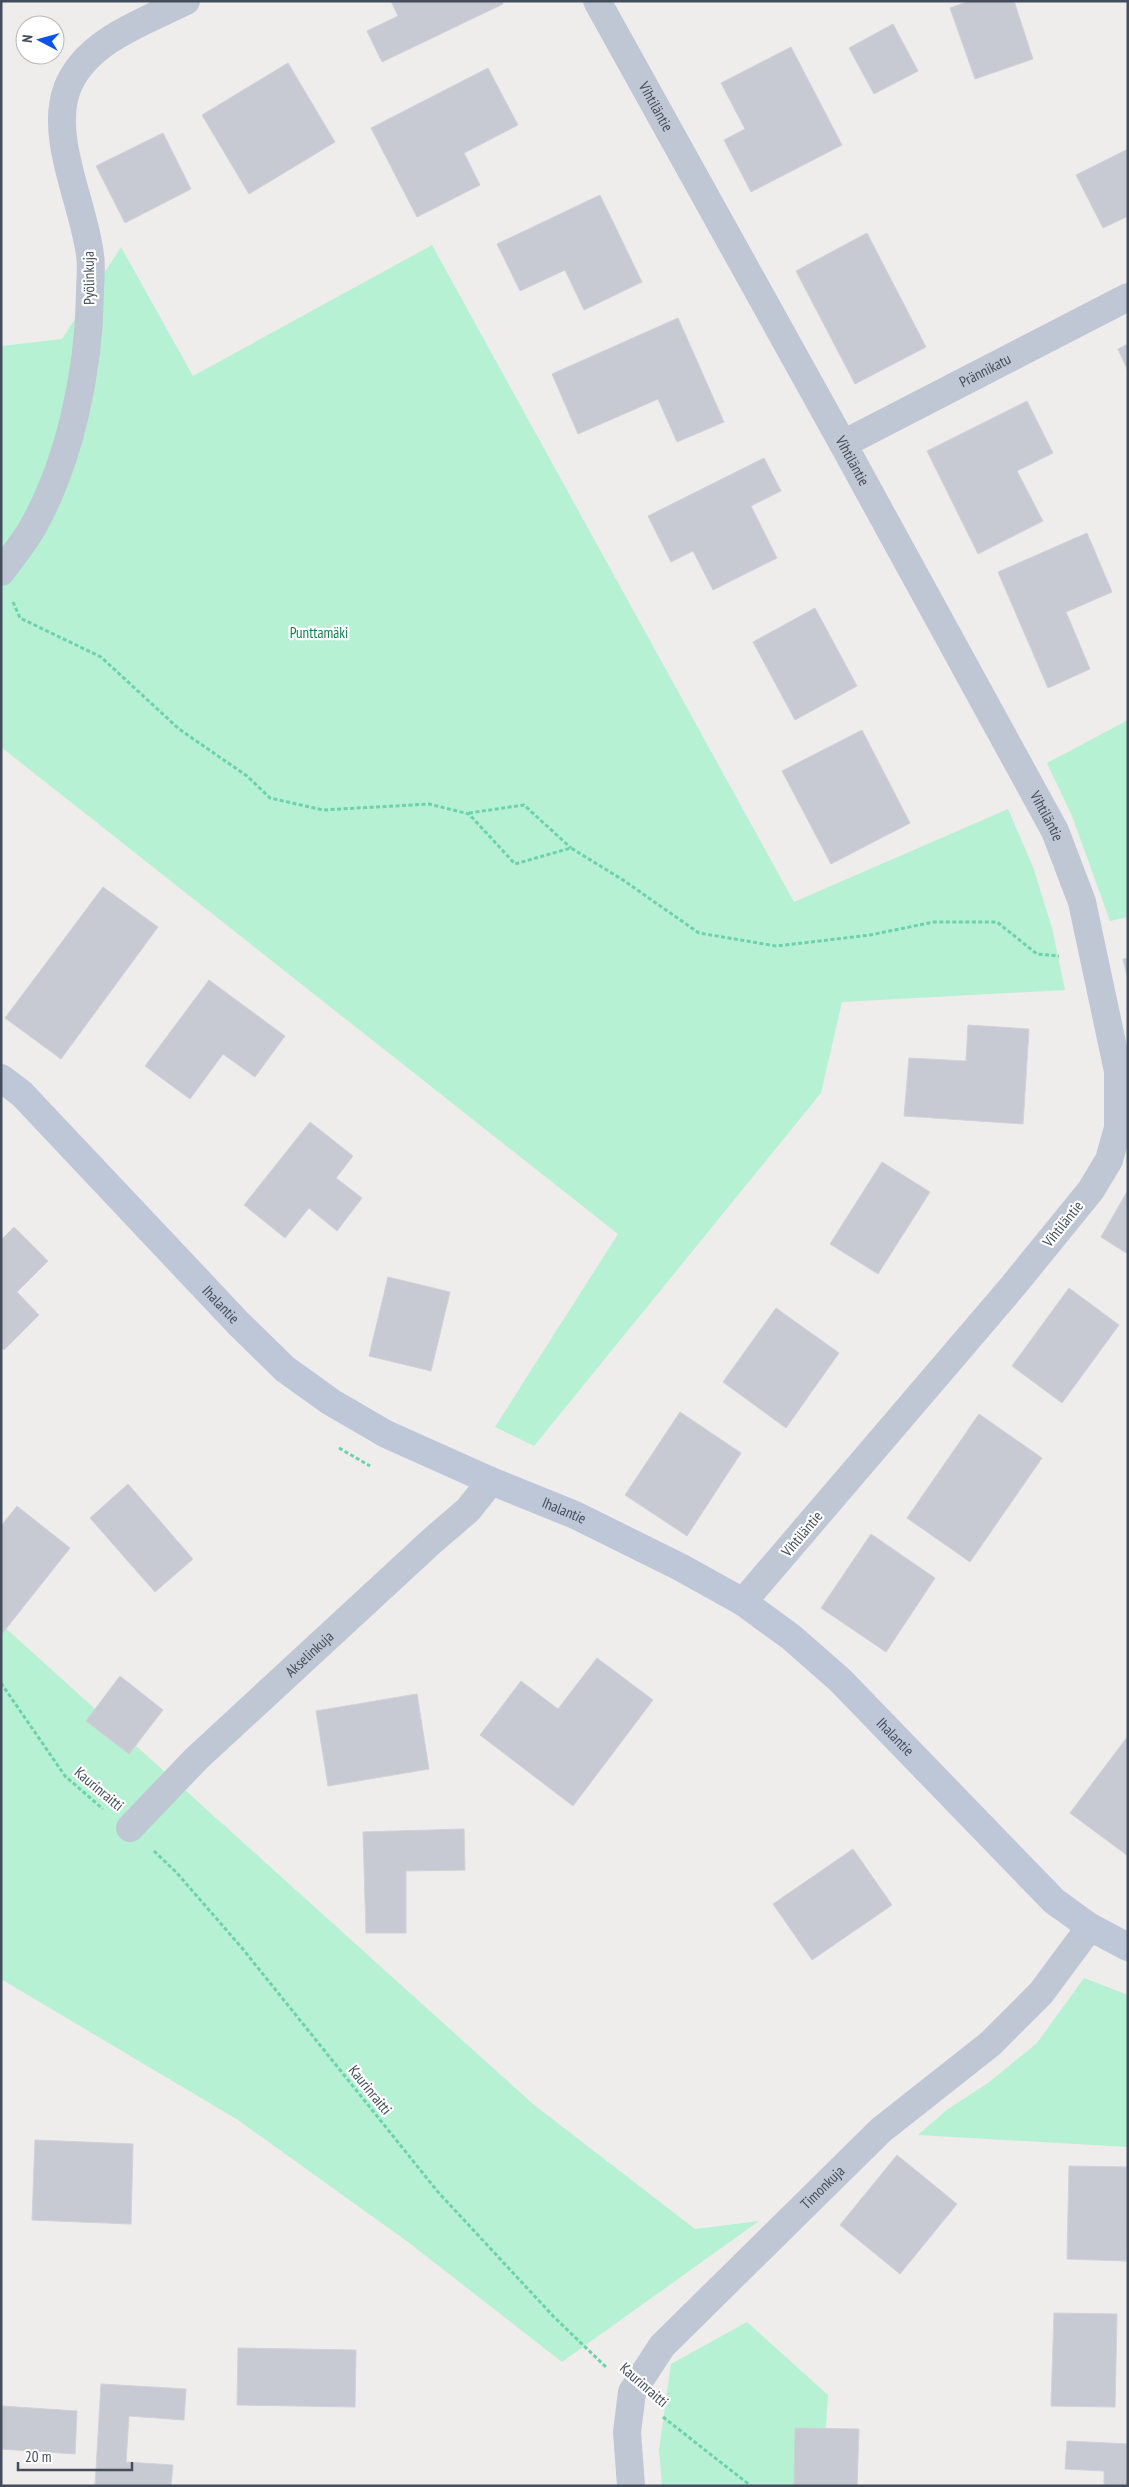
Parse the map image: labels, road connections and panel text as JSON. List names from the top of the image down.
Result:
{
  "streets": {
    "street": [
      "Vihtiläntie",
      "Pyölinkuja",
      "Prännikatu",
      "Ihalantie",
      "Akselinkuja",
      "Timonkuja"
    ],
    "path": ["Kaurinraitti"]
  },
  "crossings": [
    ["Vihtiläntie", "Prännikatu"],
    ["Vihtiläntie", "Ihalantie"],
    ["Ihalantie", "Akselinkuja"],
    ["Ihalantie", "Timonkuja"],
    ["Akselinkuja", "Kaurinraitti"],
    ["Kaurinraitti", "Timonkuja"]
  ],
  "parks": ["Punttamäki"],
  "scale_bar": "20 m",
  "north": "left"
}
